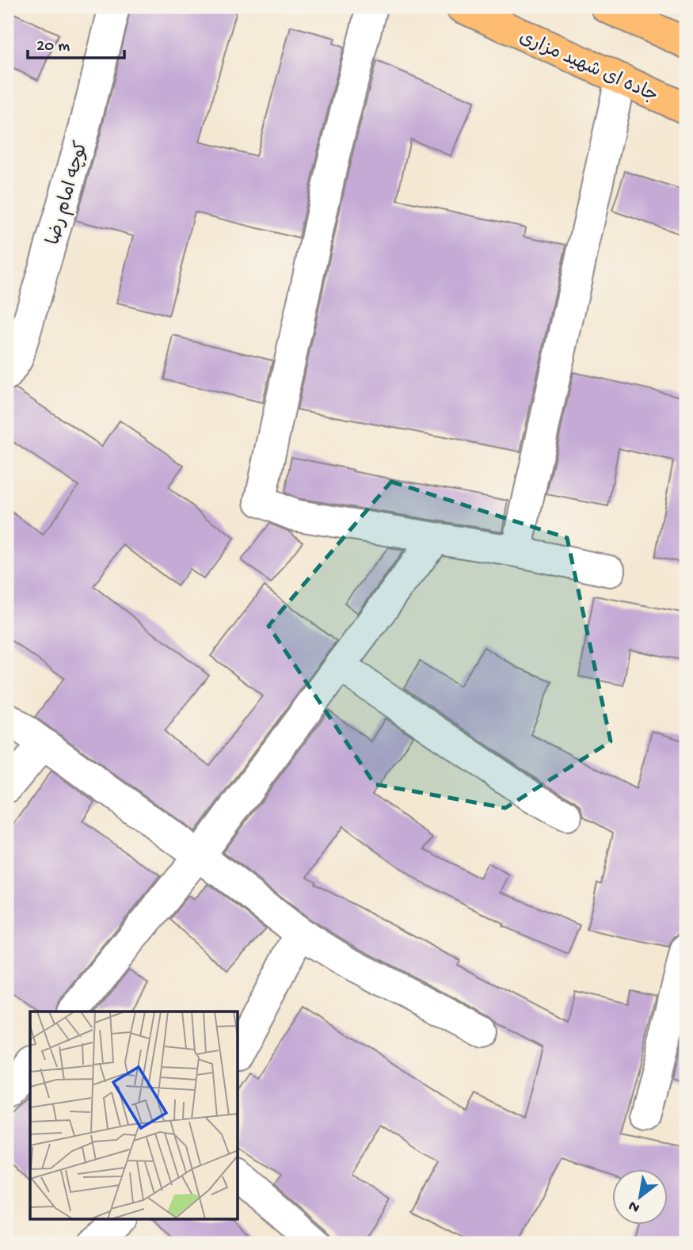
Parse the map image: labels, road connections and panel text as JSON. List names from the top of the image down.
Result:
{
  "streets": {
    "main road": ["جاده ای شهید مزاری"],
    "street": ["کوچه امام رضا"]
  },
  "scale_bar": "20 m",
  "north": "bottom left"
}
